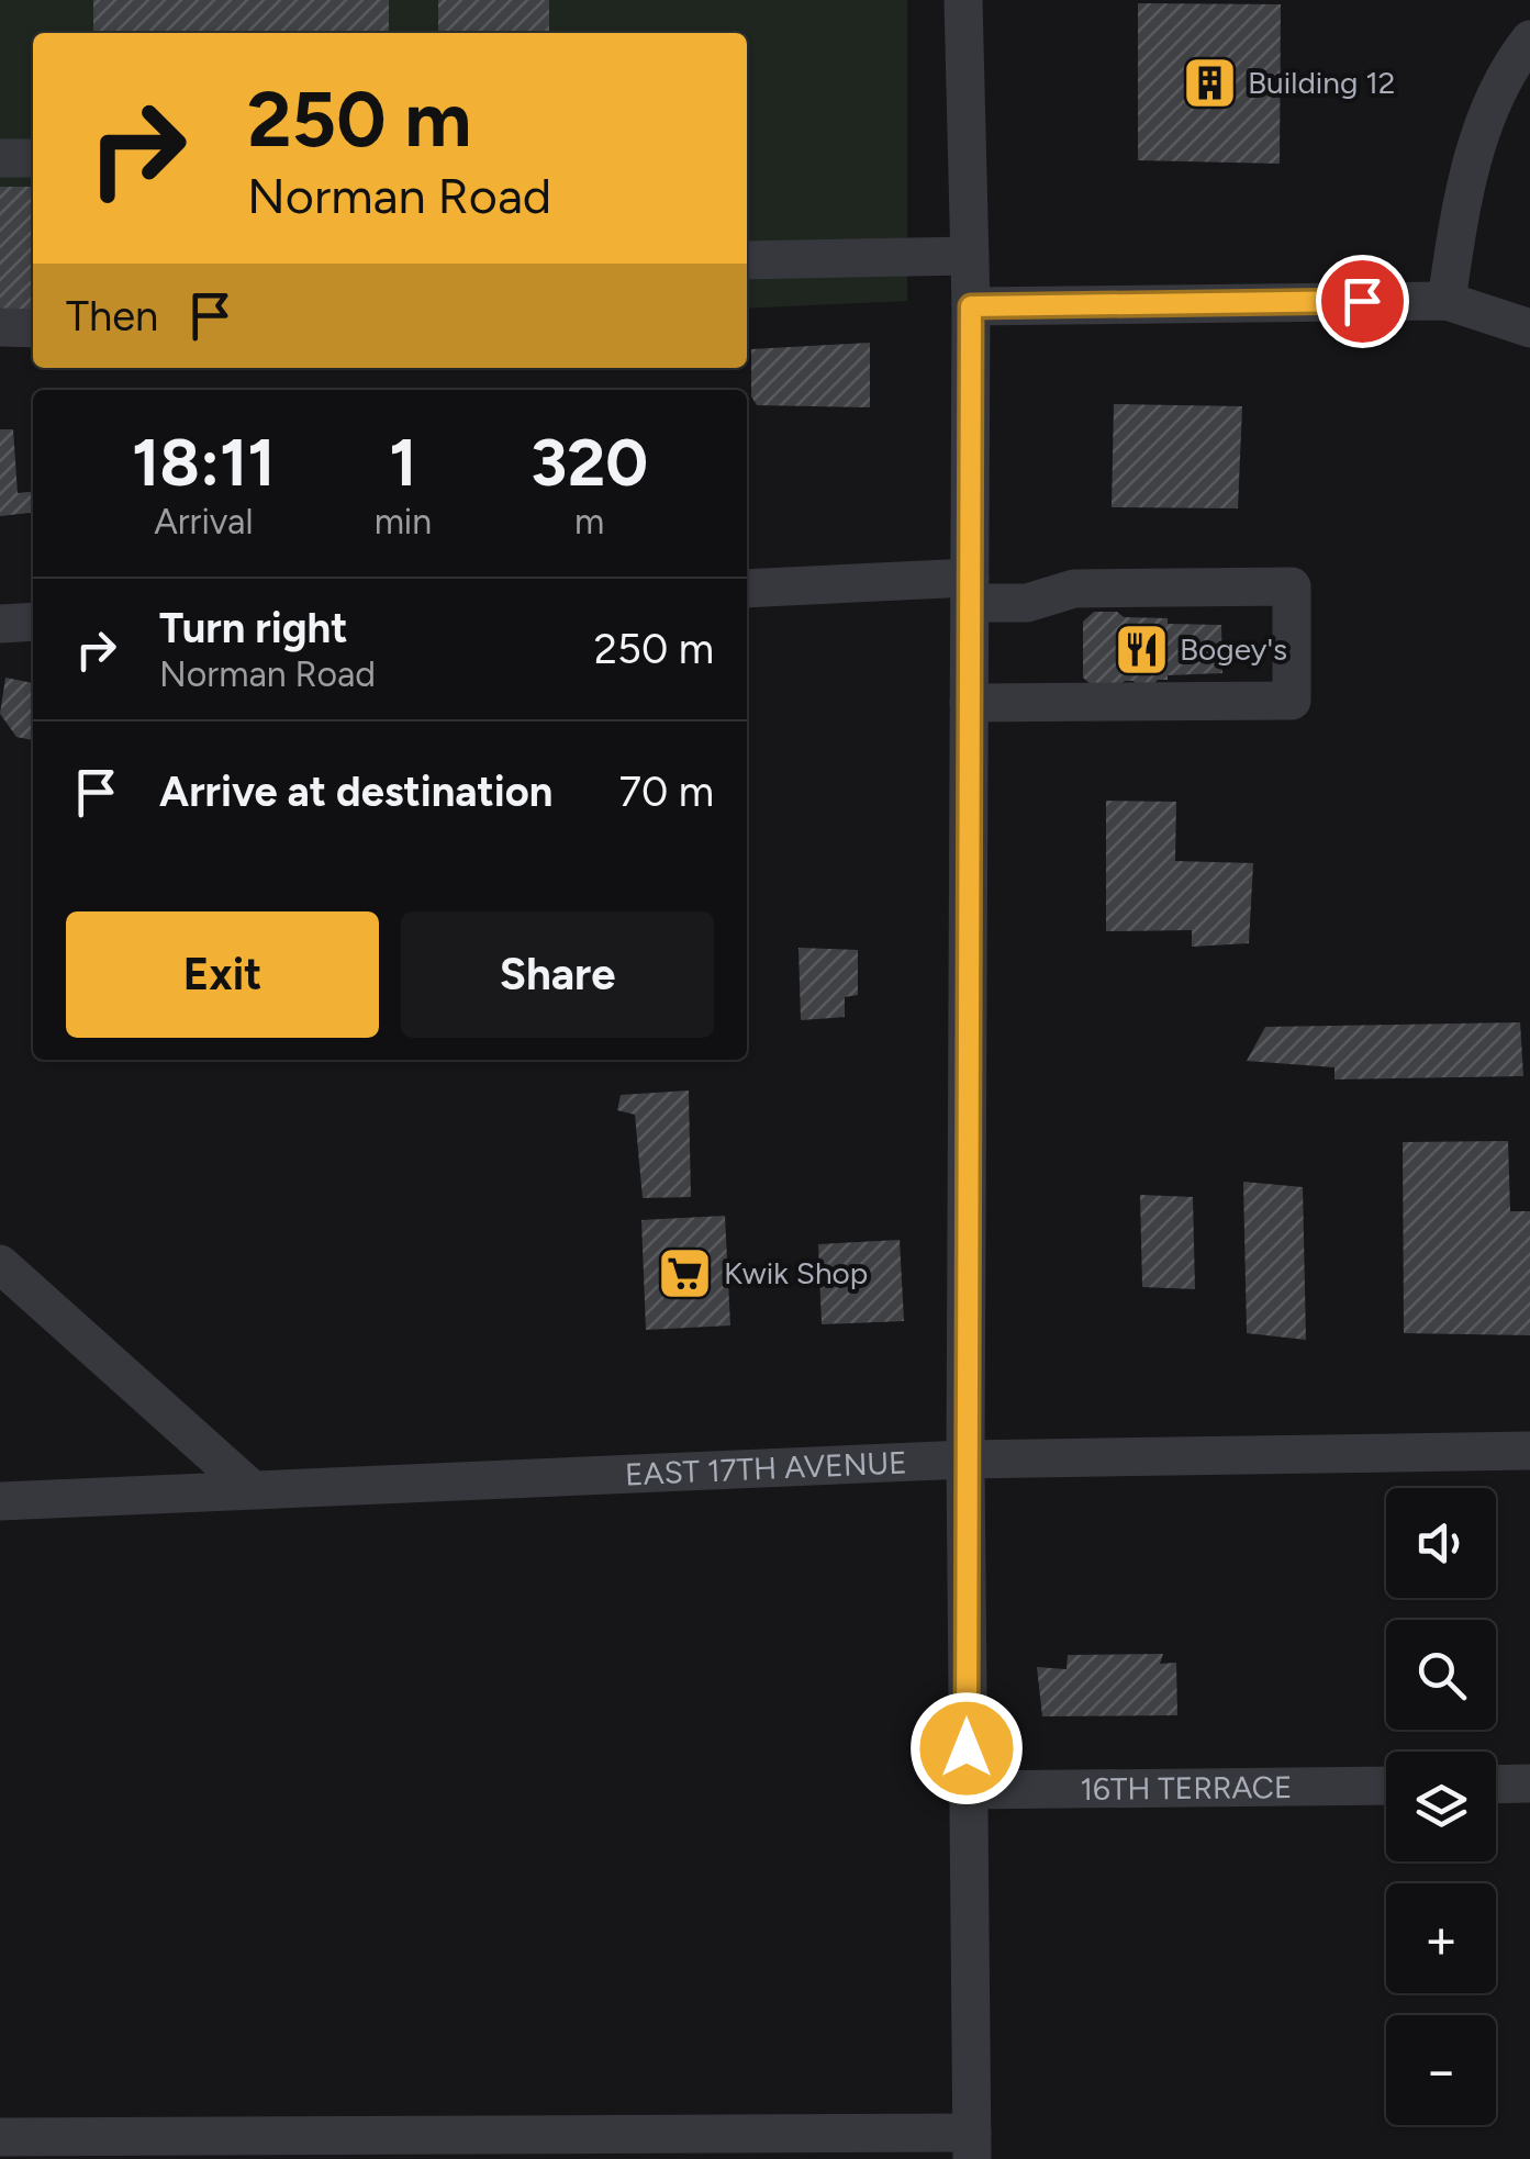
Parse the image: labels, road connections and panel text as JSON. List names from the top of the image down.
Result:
{
  "streets": {
    "street": ["EAST 17TH AVENUE", "16TH TERRACE"]
  },
  "places": {
    "building": ["Building 12"],
    "restaurant": ["Bogey's"],
    "supermarket": ["Kwik Shop"]
  },
  "page": {
    "turn": ["250 m", "Norman Road"],
    "then": "Then",
    "eta": [
      "18:11",
      "Arrival",
      "1",
      "min",
      "320",
      "m"
    ],
    "list": [
      {
        "name": "Turn right",
        "note": "Norman Road",
        "value": "250 m"
      },
      {
        "name": "Arrive at destination",
        "value": "70 m"
      }
    ],
    "buttons": ["Exit", "Share"],
    "map_buttons": ["+", "−"]
  }
}
